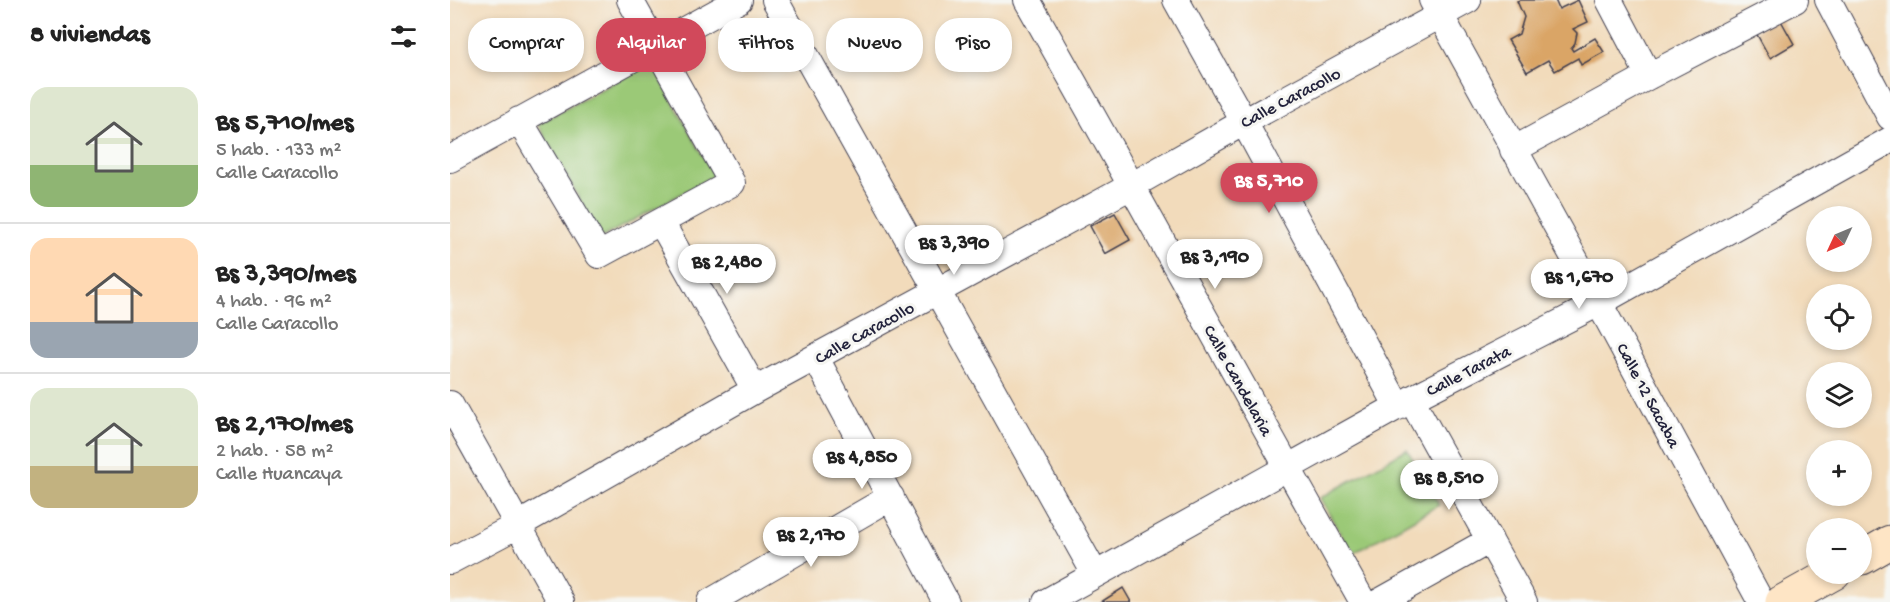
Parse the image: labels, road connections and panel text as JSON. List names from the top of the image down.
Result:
{
  "streets": {
    "street": [
      "Calle Caracollo",
      "Calle Tarata",
      "Calle Candelaria",
      "Calle 12 Sacaba"
    ]
  },
  "crossings": [
    ["Calle Caracollo", "Calle Candelaria"],
    ["Calle Caracollo", "Calle 12 Sacaba"],
    ["Calle Tarata", "Calle Candelaria"],
    ["Calle Tarata", "Calle 12 Sacaba"]
  ],
  "north": "bottom left",
  "page": {
    "heading": "8 viviendas",
    "chip": [
      "Comprar",
      "Alquilar",
      "Filtros",
      "Nuevo",
      "Piso"
    ],
    "list": [
      {
        "name": "Bs 5,710/mes",
        "note": "5 hab. · 133 m² · Calle Caracollo"
      },
      {
        "name": "Bs 3,390/mes",
        "note": "4 hab. · 96 m² · Calle Caracollo"
      },
      {
        "name": "Bs 2,170/mes",
        "note": "2 hab. · 58 m² · Calle Huancaya"
      }
    ],
    "price": [
      "Bs 5,710",
      "Bs 3,390",
      "Bs 3,190",
      "Bs 2,480",
      "Bs 1,670",
      "Bs 4,850",
      "Bs 8,510",
      "Bs 2,170"
    ],
    "map_buttons": ["+", "−"]
  }
}
